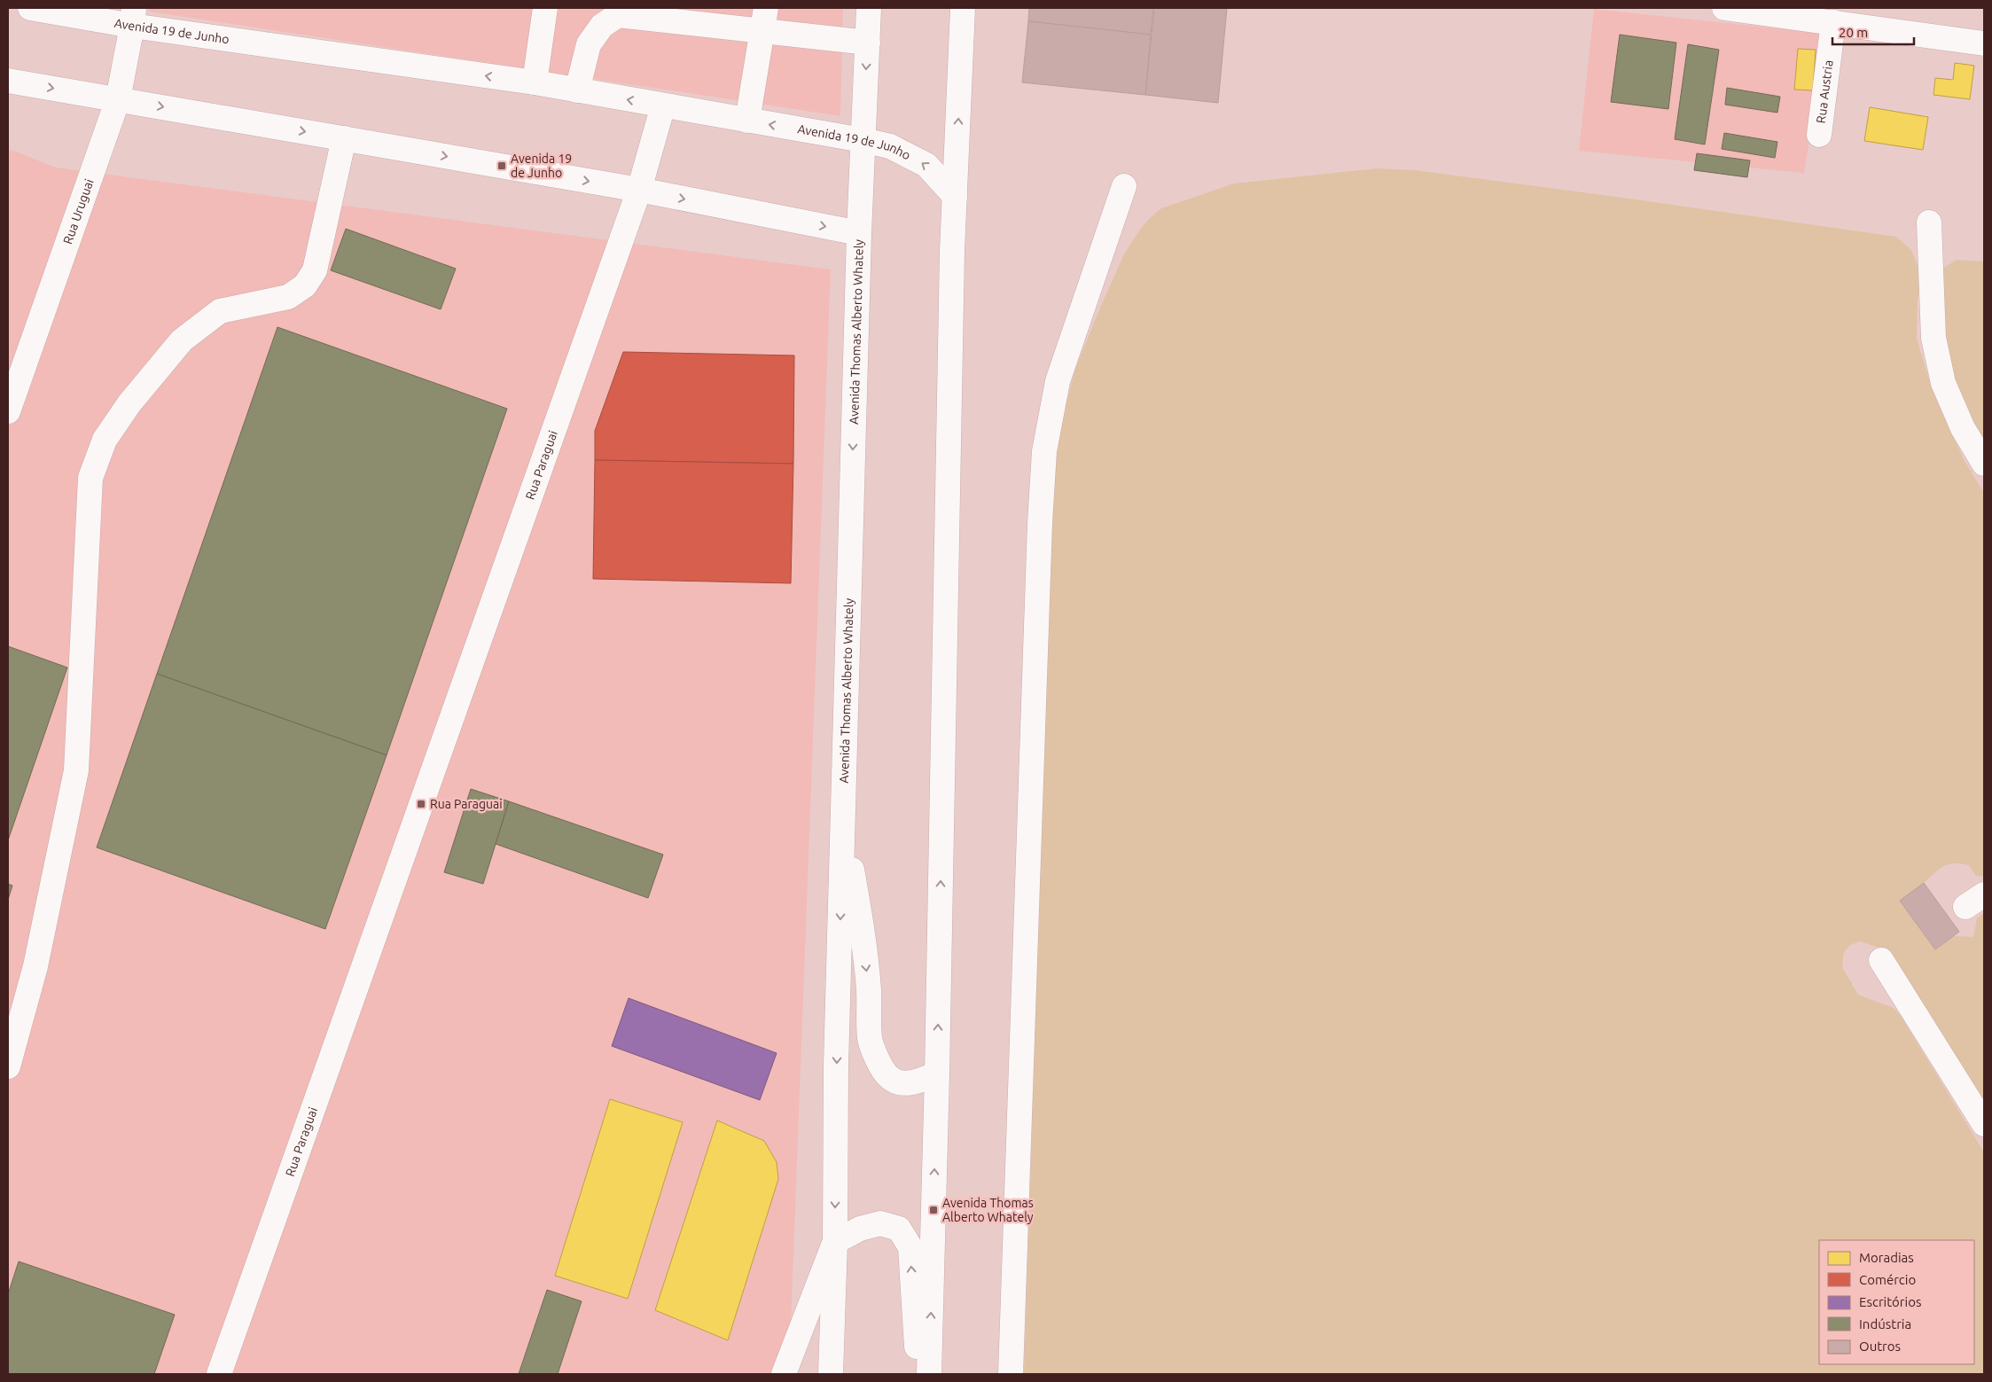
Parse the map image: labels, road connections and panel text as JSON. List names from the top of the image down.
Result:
{
  "streets": {
    "street": [
      "Avenida 19 de Junho",
      "Rua Austria",
      "Rua Uruguai",
      "Avenida Thomas Alberto Whately",
      "Rua Paraguai"
    ]
  },
  "crossings": [
    ["Avenida 19 de Junho", "Rua Uruguai"],
    ["Avenida 19 de Junho", "Avenida Thomas Alberto Whately"],
    ["Avenida 19 de Junho", "Rua Paraguai"]
  ],
  "places": {
    "transit": ["Avenida 19 de Junho", "Rua Paraguai", "Avenida Thomas Alberto Whately"]
  },
  "legend": [
    "Moradias",
    "Comércio",
    "Escritórios",
    "Indústria",
    "Outros"
  ],
  "scale_bar": "20 m"
}
